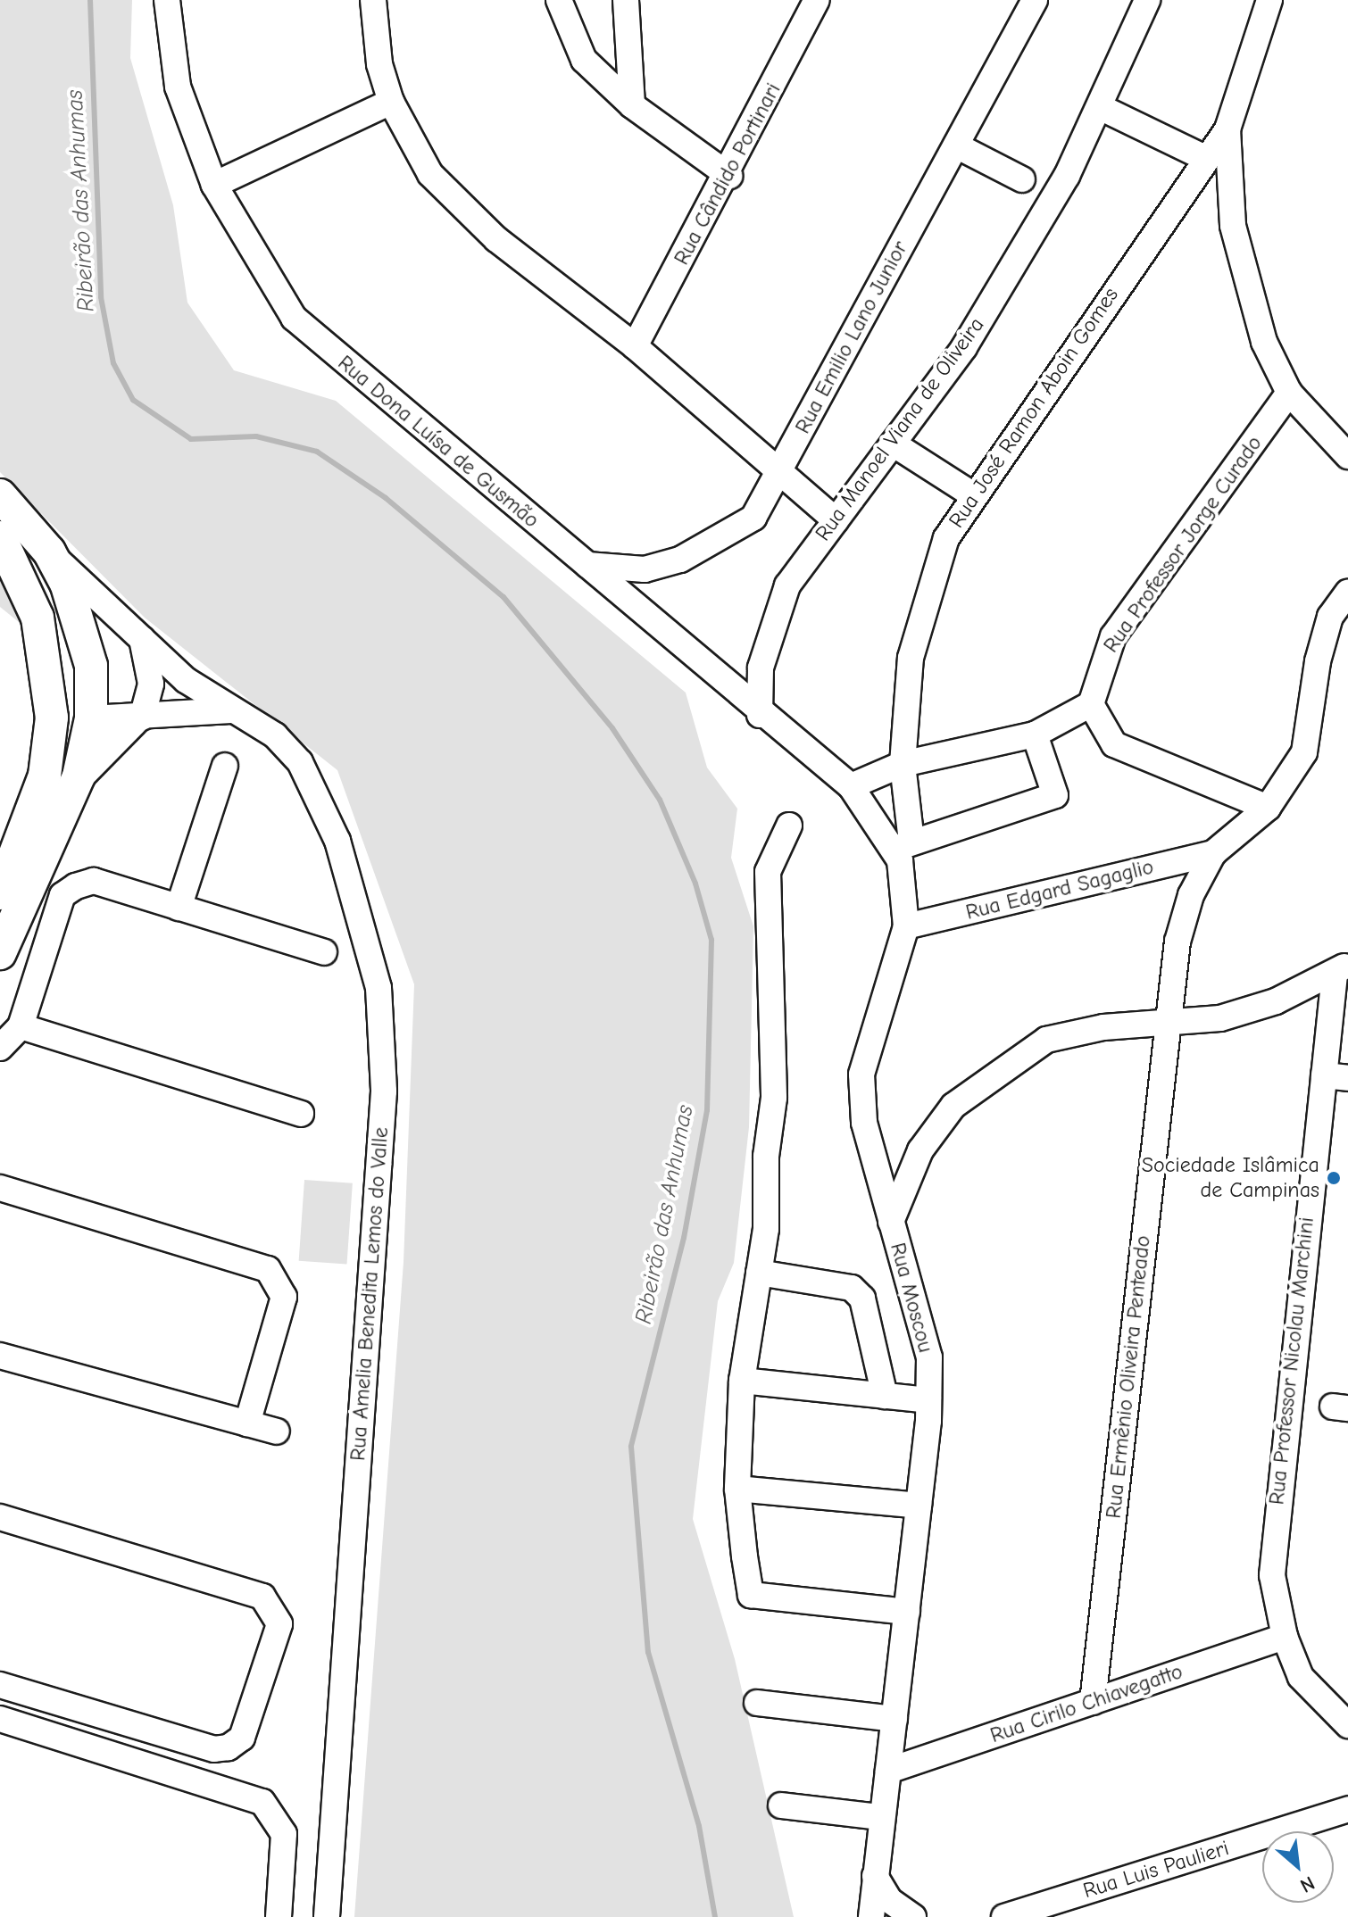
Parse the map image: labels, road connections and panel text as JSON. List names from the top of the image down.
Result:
{
  "streets": {
    "street": [
      "Rua Cândido Portinari",
      "Rua Emilio Lano Junior",
      "Rua José Ramon Aboin Gomes",
      "Rua Manoel Viana de Oliveira",
      "Rua Dona Luísa de Gusmão",
      "Rua Professor Jorge Curado",
      "Rua Edgard Sagaglio",
      "Rua Amelia Benedita Lemos do Valle",
      "Rua Moscou",
      "Rua Professor Nicolau Marchini",
      "Rua Ermênio Oliveira Penteado",
      "Rua Cirilo Chiavegatto",
      "Rua Luis Paulieri"
    ]
  },
  "crossings": [
    ["Rua Emilio Lano Junior", "Rua Dona Luísa de Gusmão"],
    ["Rua Manoel Viana de Oliveira", "Rua Dona Luísa de Gusmão"],
    ["Rua Dona Luísa de Gusmão", "Rua Moscou"],
    ["Rua Edgard Sagaglio", "Rua Moscou"],
    ["Rua Edgard Sagaglio", "Rua Ermênio Oliveira Penteado"],
    ["Rua Moscou", "Rua Cirilo Chiavegatto"],
    ["Rua Professor Nicolau Marchini", "Rua Cirilo Chiavegatto"],
    ["Rua Ermênio Oliveira Penteado", "Rua Cirilo Chiavegatto"]
  ],
  "water": ["Ribeirão das Anhumas"],
  "places": ["Sociedade Islâmica de Campinas"],
  "north": "bottom right"
}
